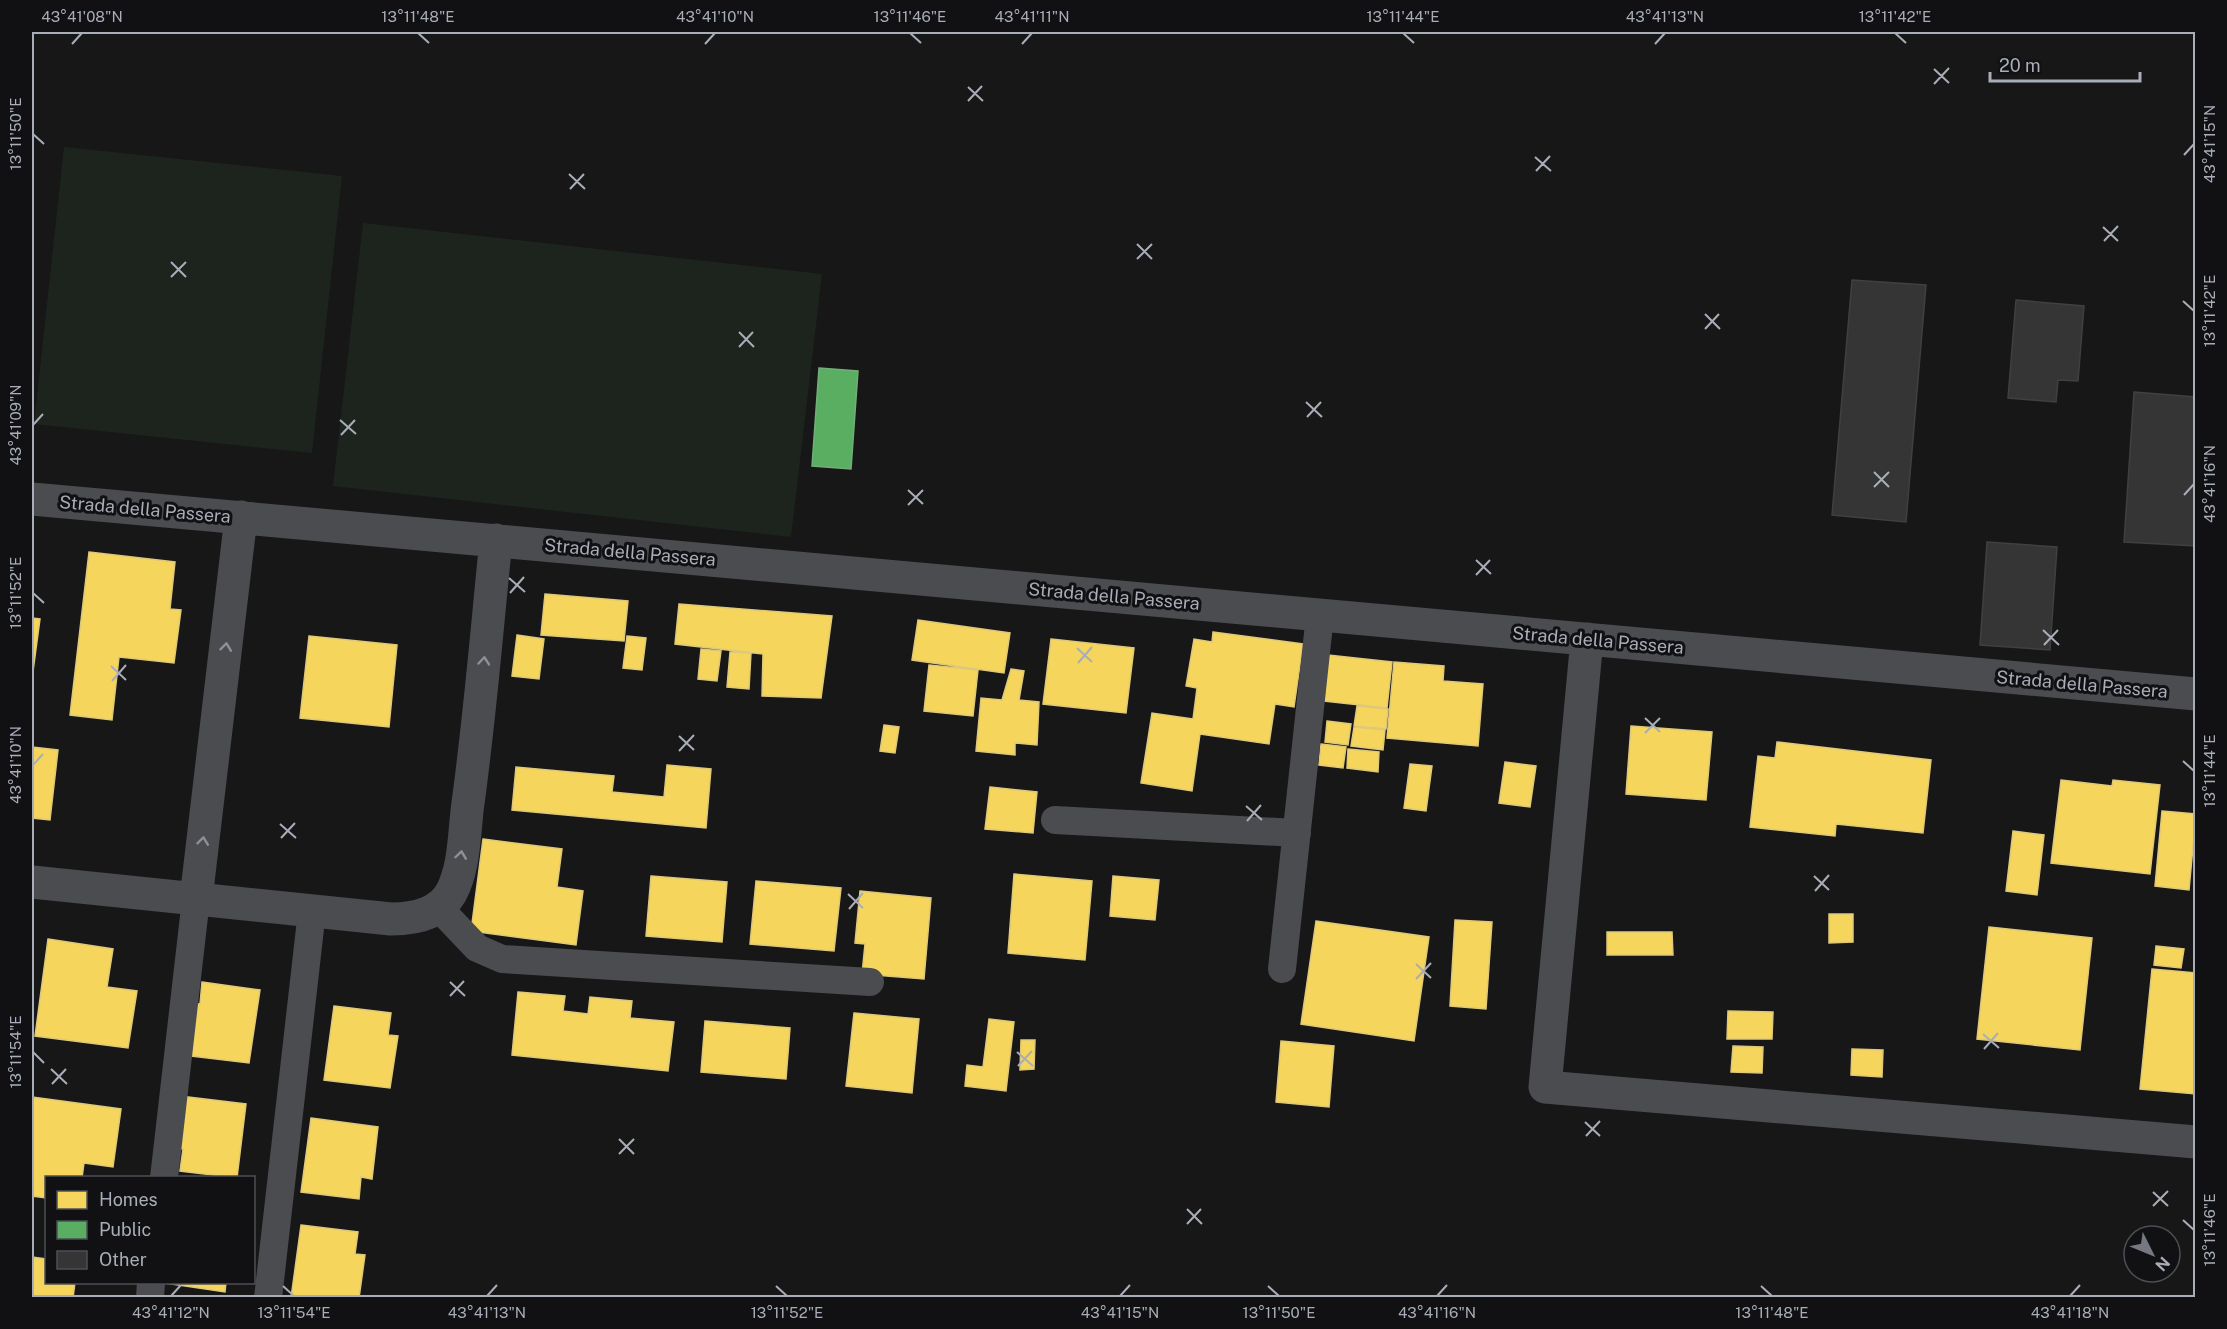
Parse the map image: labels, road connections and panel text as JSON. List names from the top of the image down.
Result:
{
  "streets": {
    "street": ["Strada della Passera"]
  },
  "legend": ["Homes", "Public", "Other"],
  "scale_bar": "20 m",
  "north": "bottom right",
  "coordinates": [
    "43°41'08\"N",
    "13°11'48\"E",
    "43°41'10\"N",
    "13°11'46\"E",
    "43°41'11\"N",
    "13°11'44\"E",
    "43°41'13\"N",
    "13°11'42\"E",
    "13°11'50\"E",
    "43°41'15\"N",
    "43°41'09\"N",
    "43°41'16\"N",
    "13°11'52\"E",
    "13°11'54\"E",
    "43°41'12\"N",
    "43°41'18\"N"
  ]
}
